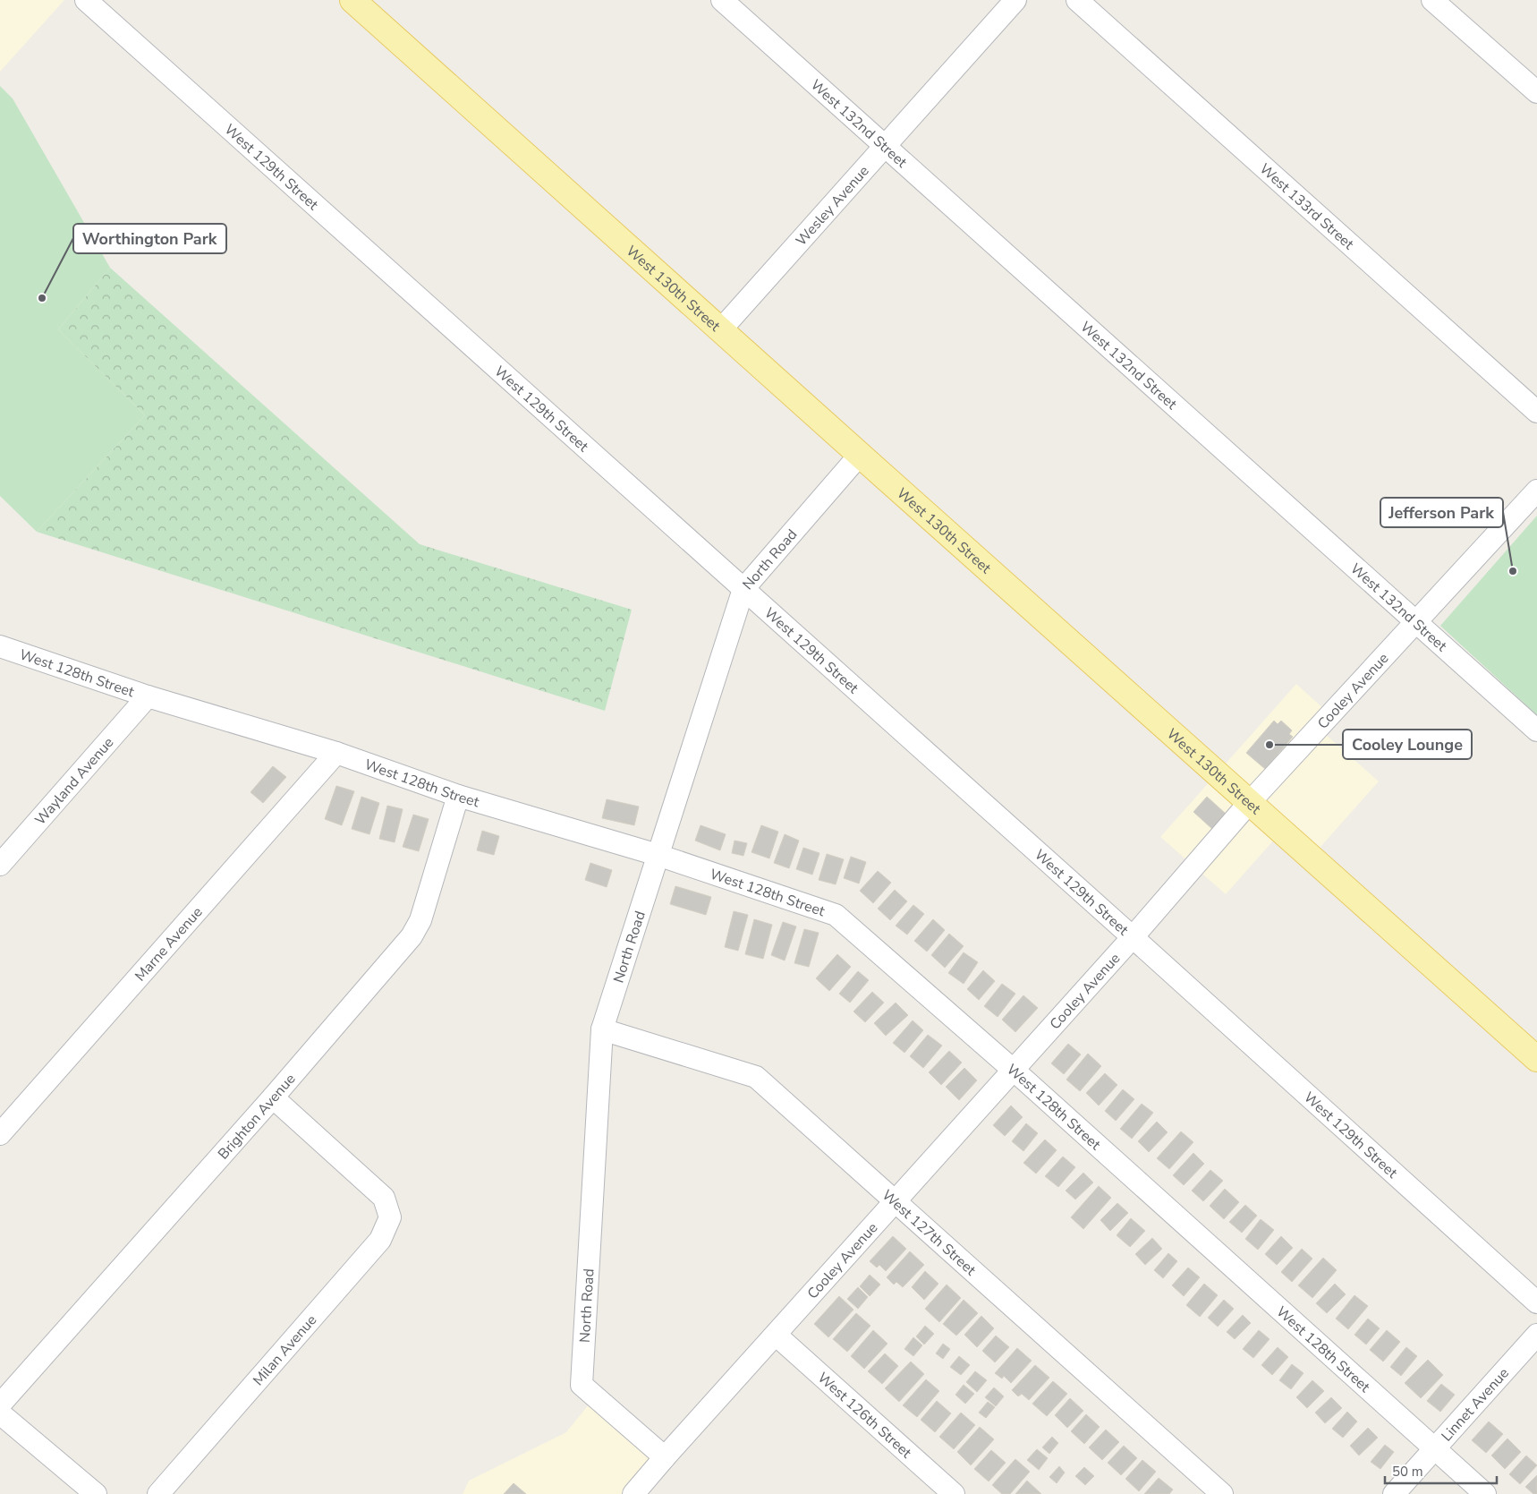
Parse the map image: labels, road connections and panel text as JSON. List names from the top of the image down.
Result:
{
  "streets": {
    "main road": ["West 130th Street"],
    "street": [
      "West 132nd Street",
      "West 129th Street",
      "Wesley Avenue",
      "West 133rd Street",
      "North Road",
      "West 128th Street",
      "Cooley Avenue",
      "Wayland Avenue",
      "Marne Avenue",
      "Brighton Avenue",
      "West 127th Street",
      "Milan Avenue",
      "Linnet Avenue",
      "West 126th Street"
    ]
  },
  "crossings": [
    ["West 132nd Street", "Wesley Avenue"],
    ["West 132nd Street", "Cooley Avenue"],
    ["West 129th Street", "North Road"],
    ["West 129th Street", "Cooley Avenue"],
    ["Wesley Avenue", "West 130th Street"],
    ["West 130th Street", "North Road"],
    ["West 130th Street", "Cooley Avenue"],
    ["North Road", "West 128th Street"],
    ["North Road", "Cooley Avenue"],
    ["North Road", "West 127th Street"],
    ["West 128th Street", "Cooley Avenue"],
    ["West 128th Street", "Wayland Avenue"],
    ["West 128th Street", "Marne Avenue"],
    ["West 128th Street", "Brighton Avenue"],
    ["West 128th Street", "Linnet Avenue"],
    ["Cooley Avenue", "West 127th Street"],
    ["Cooley Avenue", "West 126th Street"],
    ["Brighton Avenue", "Milan Avenue"]
  ],
  "places": ["Worthington Park", "Jefferson Park", "Cooley Lounge"],
  "scale_bar": "50 m"
}
